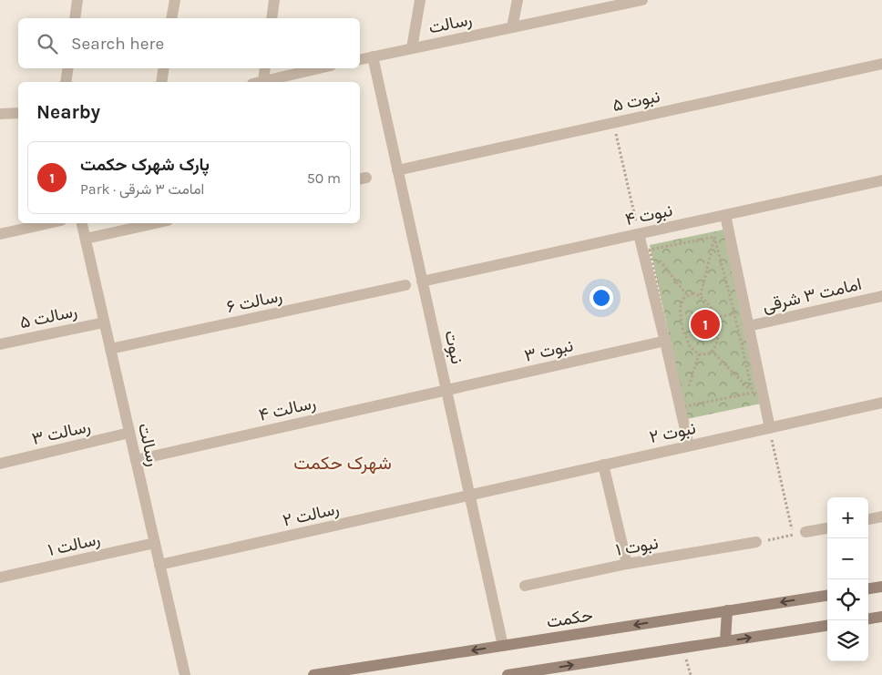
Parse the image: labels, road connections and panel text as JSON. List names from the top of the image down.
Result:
{
  "streets": {
    "street": [
      "رسالت",
      "نبوت ۵",
      "نبوت ۴",
      "امامت ۳ شرقی",
      "رسالت ۶",
      "رسالت ۵",
      "نبوت",
      "نبوت ۳",
      "رسالت ۴",
      "رسالت ۳",
      "نبوت ۲",
      "رسالت ۲",
      "رسالت ۱",
      "نبوت ۱",
      "حکمت"
    ]
  },
  "crossings": [
    ["رسالت", "رسالت ۶"],
    ["رسالت", "رسالت ۵"],
    ["رسالت", "نبوت"],
    ["رسالت", "رسالت ۴"],
    ["رسالت", "رسالت ۳"],
    ["رسالت", "رسالت ۲"],
    ["رسالت", "رسالت ۱"],
    ["نبوت ۵", "نبوت"],
    ["نبوت ۴", "نبوت"],
    ["نبوت", "نبوت ۳"],
    ["نبوت", "رسالت ۴"],
    ["نبوت", "نبوت ۲"],
    ["نبوت", "رسالت ۲"],
    ["نبوت", "حکمت"],
    ["نبوت ۳", "رسالت ۴"],
    ["نبوت ۲", "رسالت ۲"]
  ],
  "districts": ["شهرک حکمت"],
  "page": {
    "search": "Search here",
    "heading": "Nearby",
    "list": [
      {
        "mark": "1",
        "name": "پارک شهرک حکمت",
        "note": "Park · امامت ۳ شرقی",
        "value": "50 m"
      }
    ],
    "pins": "1",
    "map_buttons": ["+", "−"]
  }
}
